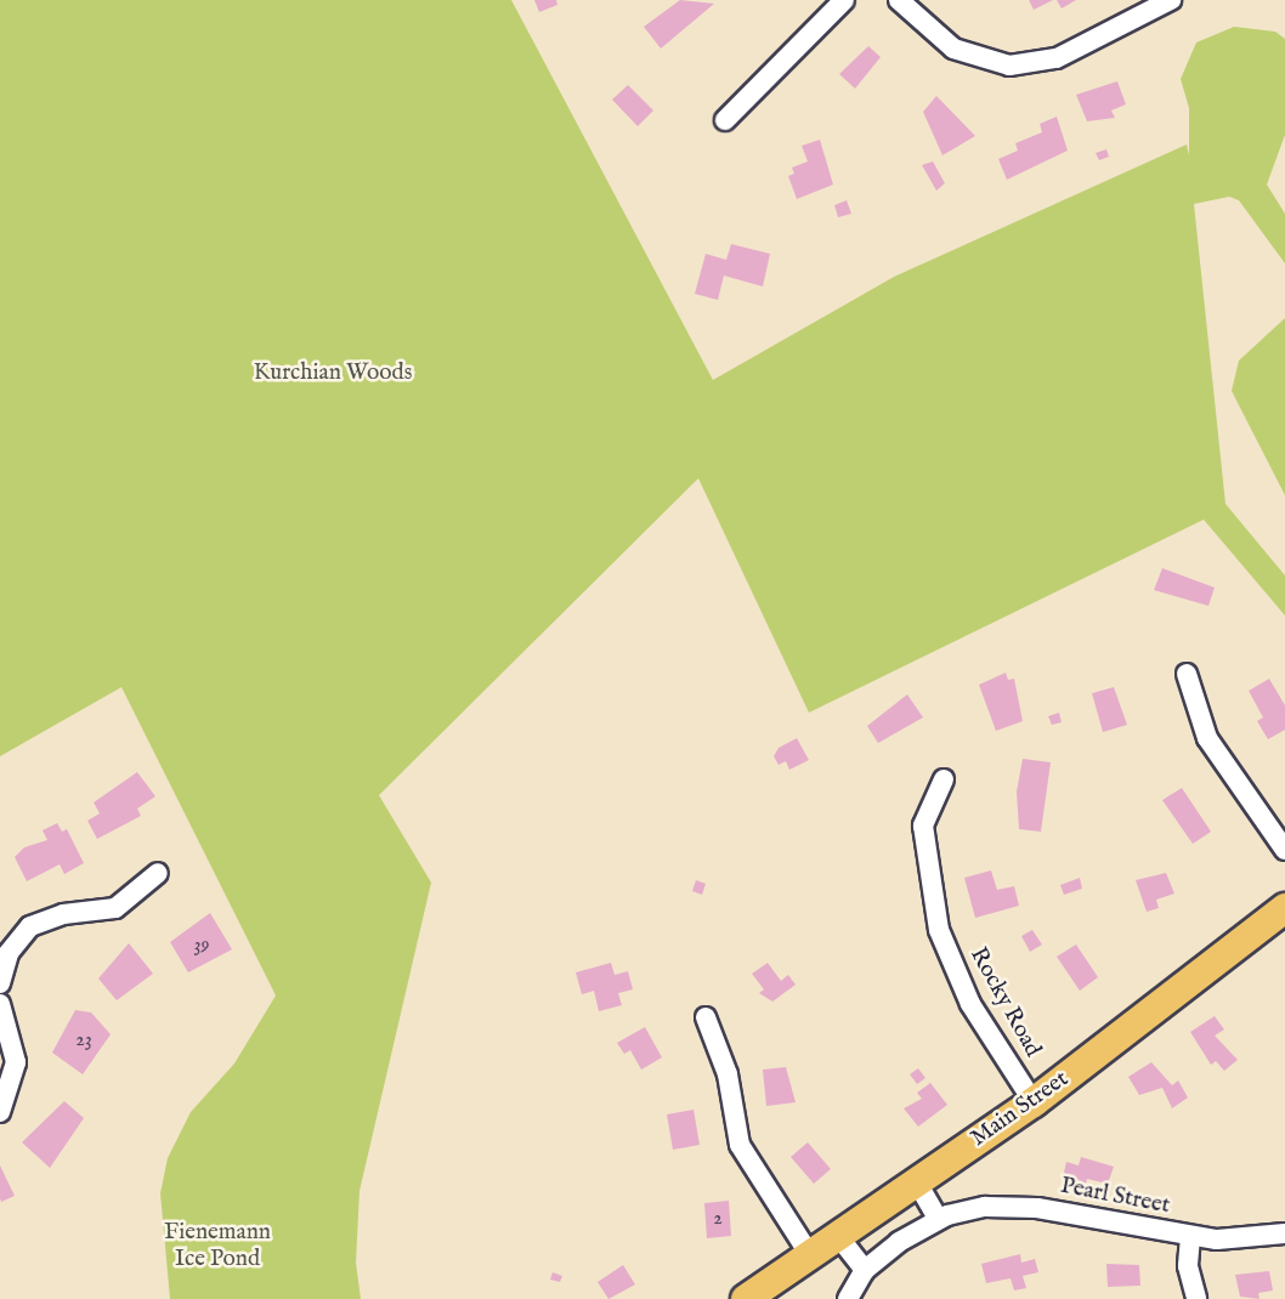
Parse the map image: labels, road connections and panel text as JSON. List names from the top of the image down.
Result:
{
  "streets": {
    "main road": ["Main Street"],
    "street": ["Rocky Road", "Pearl Street"]
  },
  "crossings": [
    ["Rocky Road", "Main Street"]
  ],
  "parks": ["Kurchian Woods", "Fienemann Ice Pond"],
  "house_numbers": ["39", "23", "2"]
}
